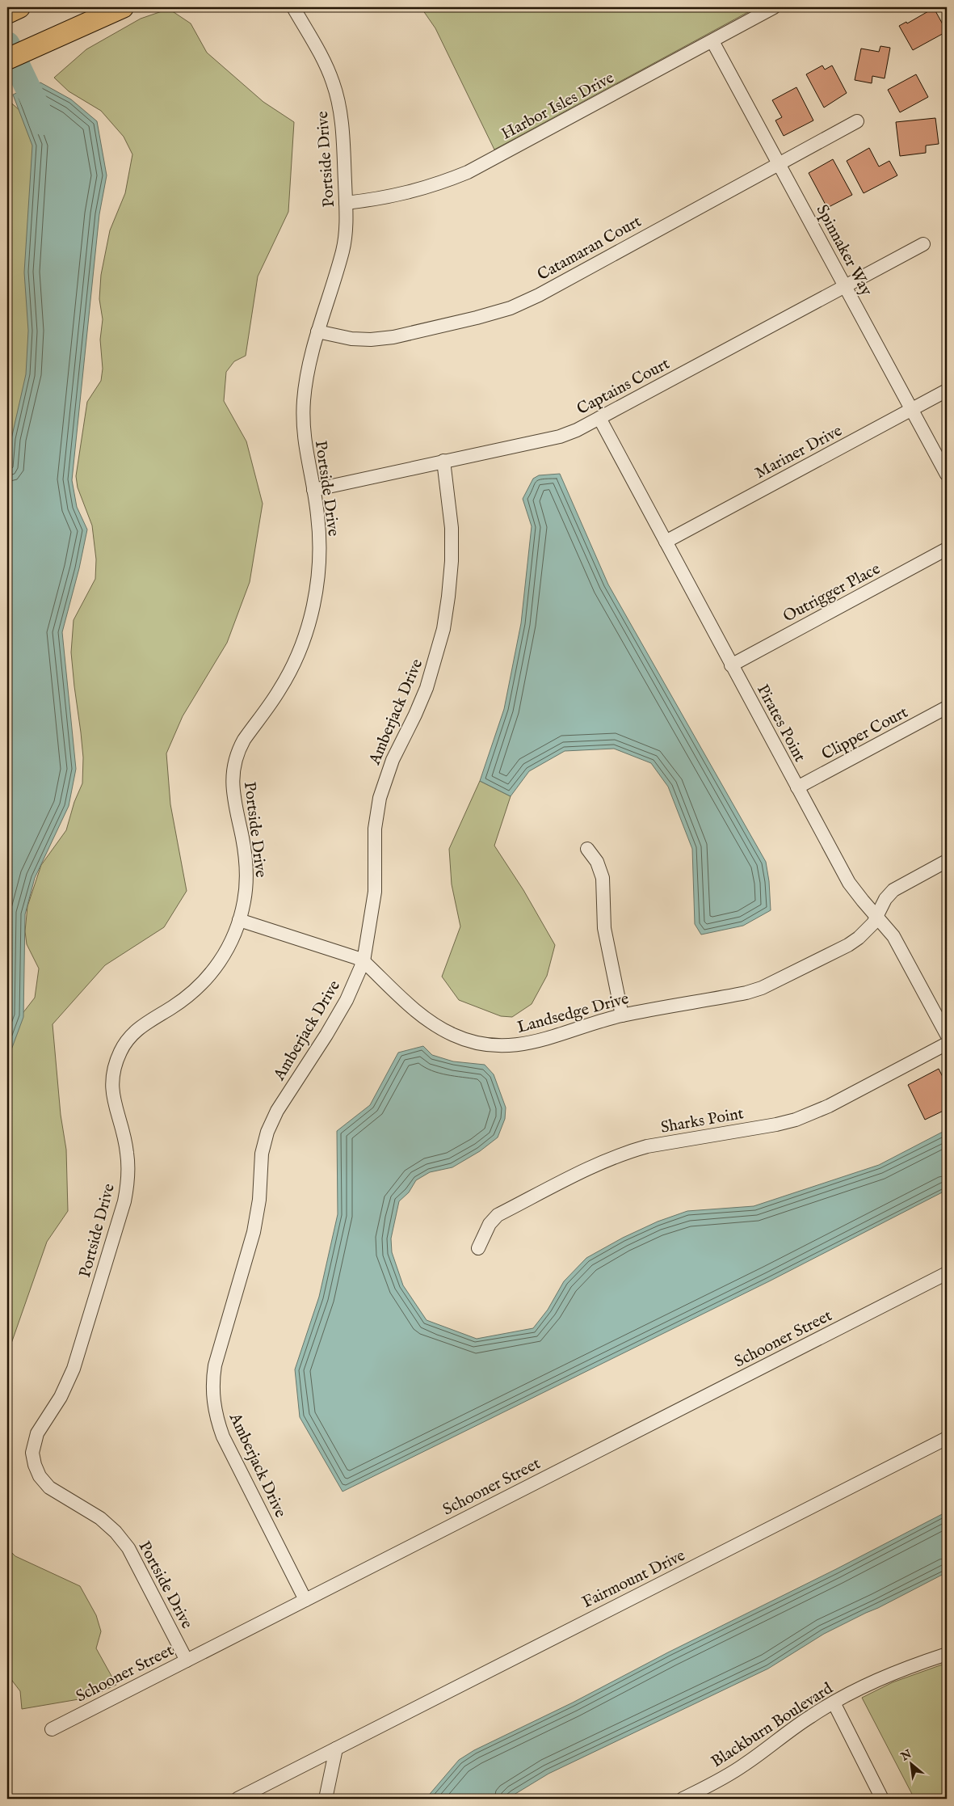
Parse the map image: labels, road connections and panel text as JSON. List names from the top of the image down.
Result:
{
  "streets": {
    "street": [
      "Harbor Isles Drive",
      "Portside Drive",
      "Catamaran Court",
      "Spinnaker Way",
      "Captains Court",
      "Mariner Drive",
      "Outrigger Place",
      "Amberjack Drive",
      "Pirates Point",
      "Clipper Court",
      "Landsedge Drive",
      "Sharks Point",
      "Schooner Street",
      "Fairmount Drive",
      "Blackburn Boulevard"
    ]
  },
  "crossings": [
    ["Harbor Isles Drive", "Portside Drive"],
    ["Harbor Isles Drive", "Spinnaker Way"],
    ["Portside Drive", "Catamaran Court"],
    ["Portside Drive", "Captains Court"],
    ["Portside Drive", "Landsedge Drive"],
    ["Portside Drive", "Schooner Street"],
    ["Catamaran Court", "Spinnaker Way"],
    ["Spinnaker Way", "Captains Court"],
    ["Spinnaker Way", "Mariner Drive"],
    ["Captains Court", "Amberjack Drive"],
    ["Captains Court", "Pirates Point"],
    ["Mariner Drive", "Pirates Point"],
    ["Outrigger Place", "Pirates Point"],
    ["Amberjack Drive", "Landsedge Drive"],
    ["Amberjack Drive", "Schooner Street"],
    ["Pirates Point", "Clipper Court"],
    ["Pirates Point", "Landsedge Drive"]
  ],
  "north": "top left"
}
